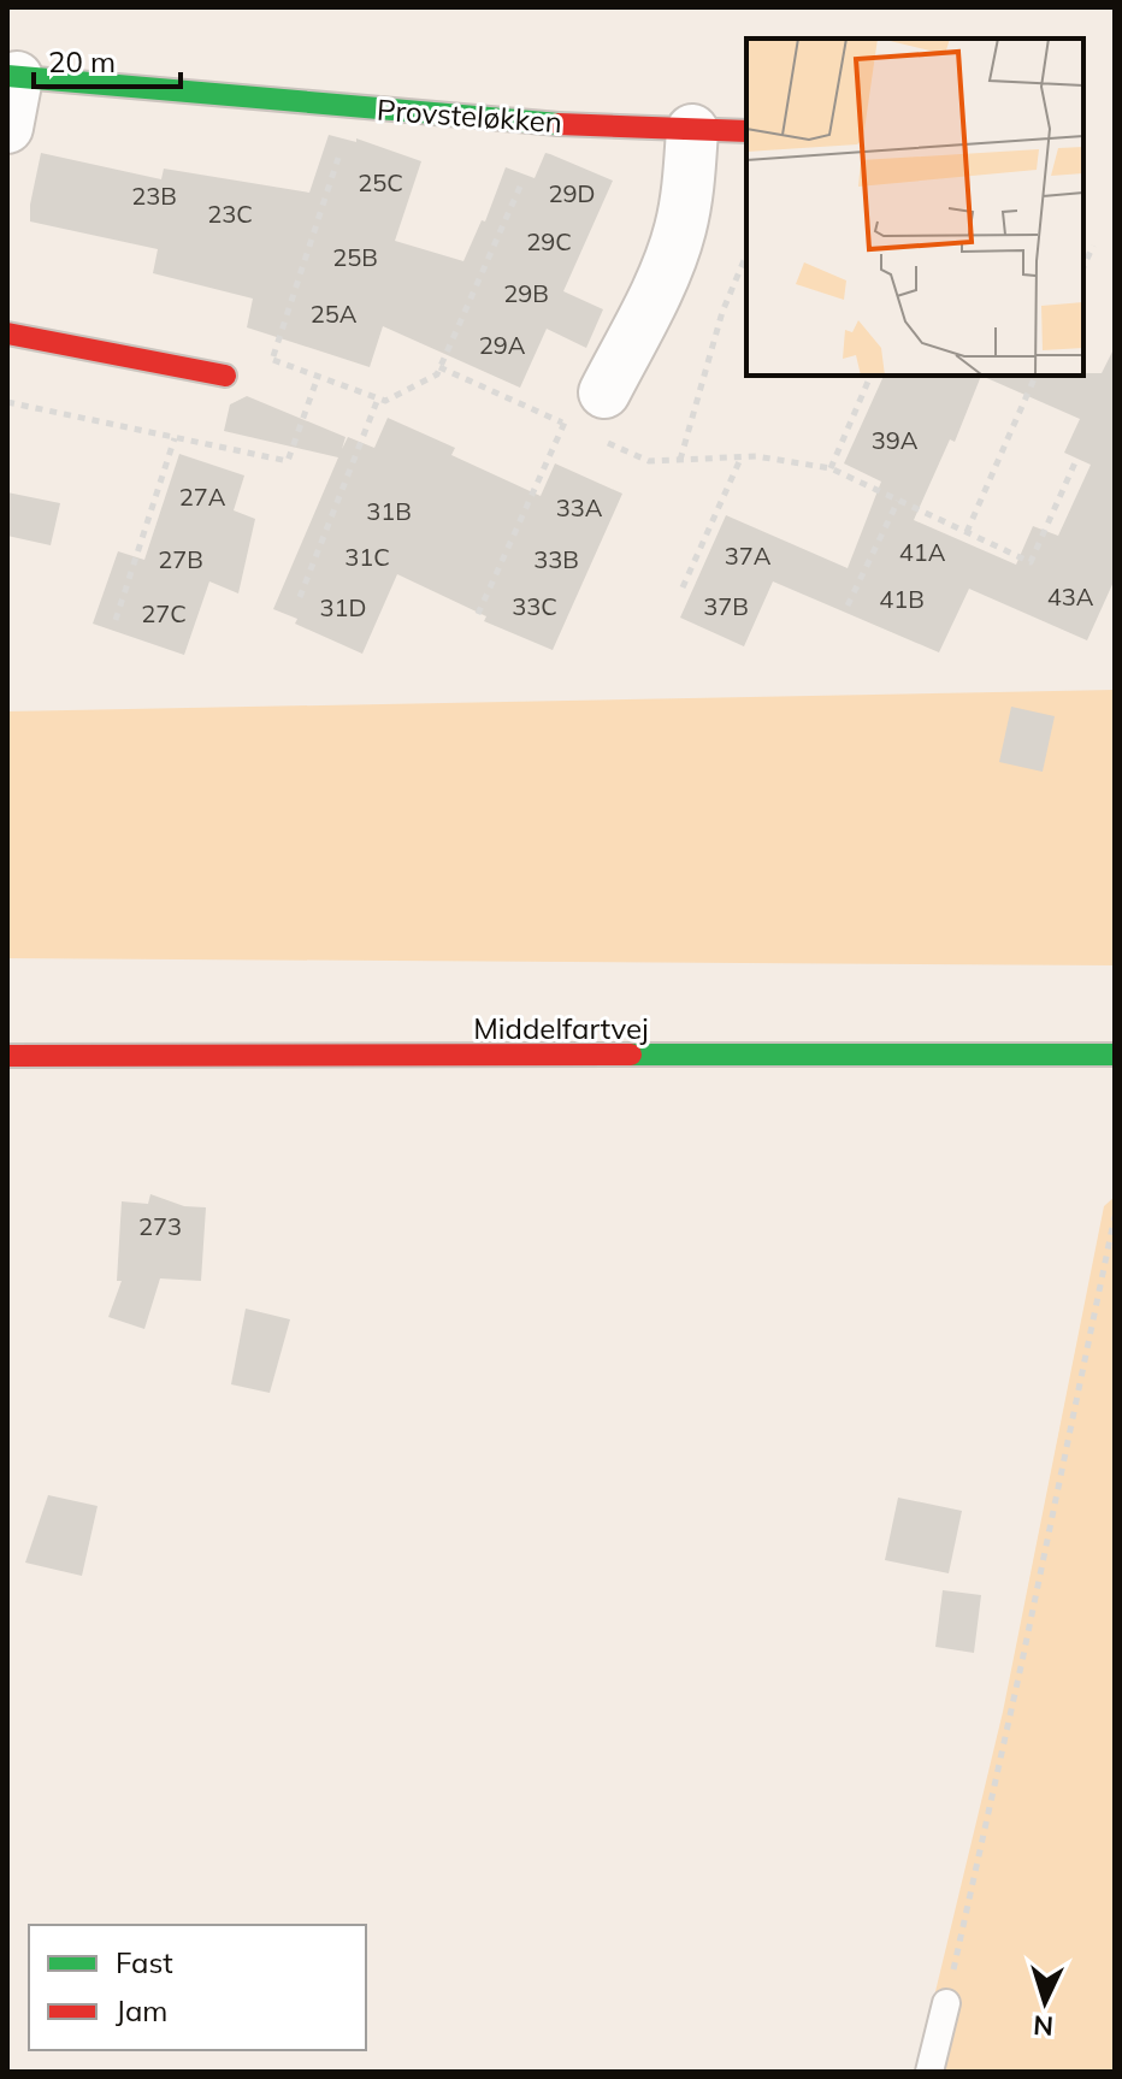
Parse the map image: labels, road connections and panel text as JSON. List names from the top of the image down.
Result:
{
  "streets": {
    "main road": ["Provsteløkken", "Middelfartvej"]
  },
  "house_numbers": [
    "25C",
    "29D",
    "23B",
    "23C",
    "29C",
    "25B",
    "29B",
    "25A",
    "29A",
    "39A",
    "27A",
    "33A",
    "31B",
    "41A",
    "37A",
    "31C",
    "27B",
    "33B",
    "43A",
    "41B",
    "33C",
    "37B",
    "31D",
    "27C",
    "273"
  ],
  "legend": ["Fast", "Jam"],
  "scale_bar": "20 m",
  "north": "bottom"
}
